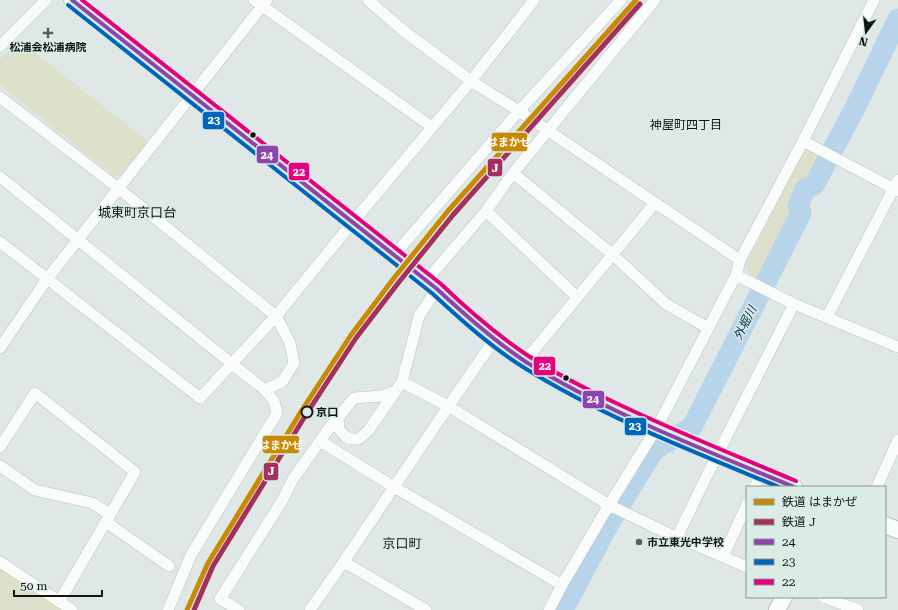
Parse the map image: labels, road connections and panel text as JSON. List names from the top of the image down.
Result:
{
  "districts": ["神屋町四丁目", "城東町京口台", "京口町"],
  "water": ["外堀川"],
  "places": {
    "health": ["松浦会松浦病院"],
    "other": ["京口", "市立東光中学校"]
  },
  "lines": [
    "rail line はまかぜ",
    "transit line 24",
    "transit line 22",
    "rail line J",
    "transit line 23"
  ],
  "legend": [
    "鉄道 はまかぜ",
    "鉄道 J",
    "24",
    "23",
    "22"
  ],
  "scale_bar": "50 m",
  "north": "bottom"
}
